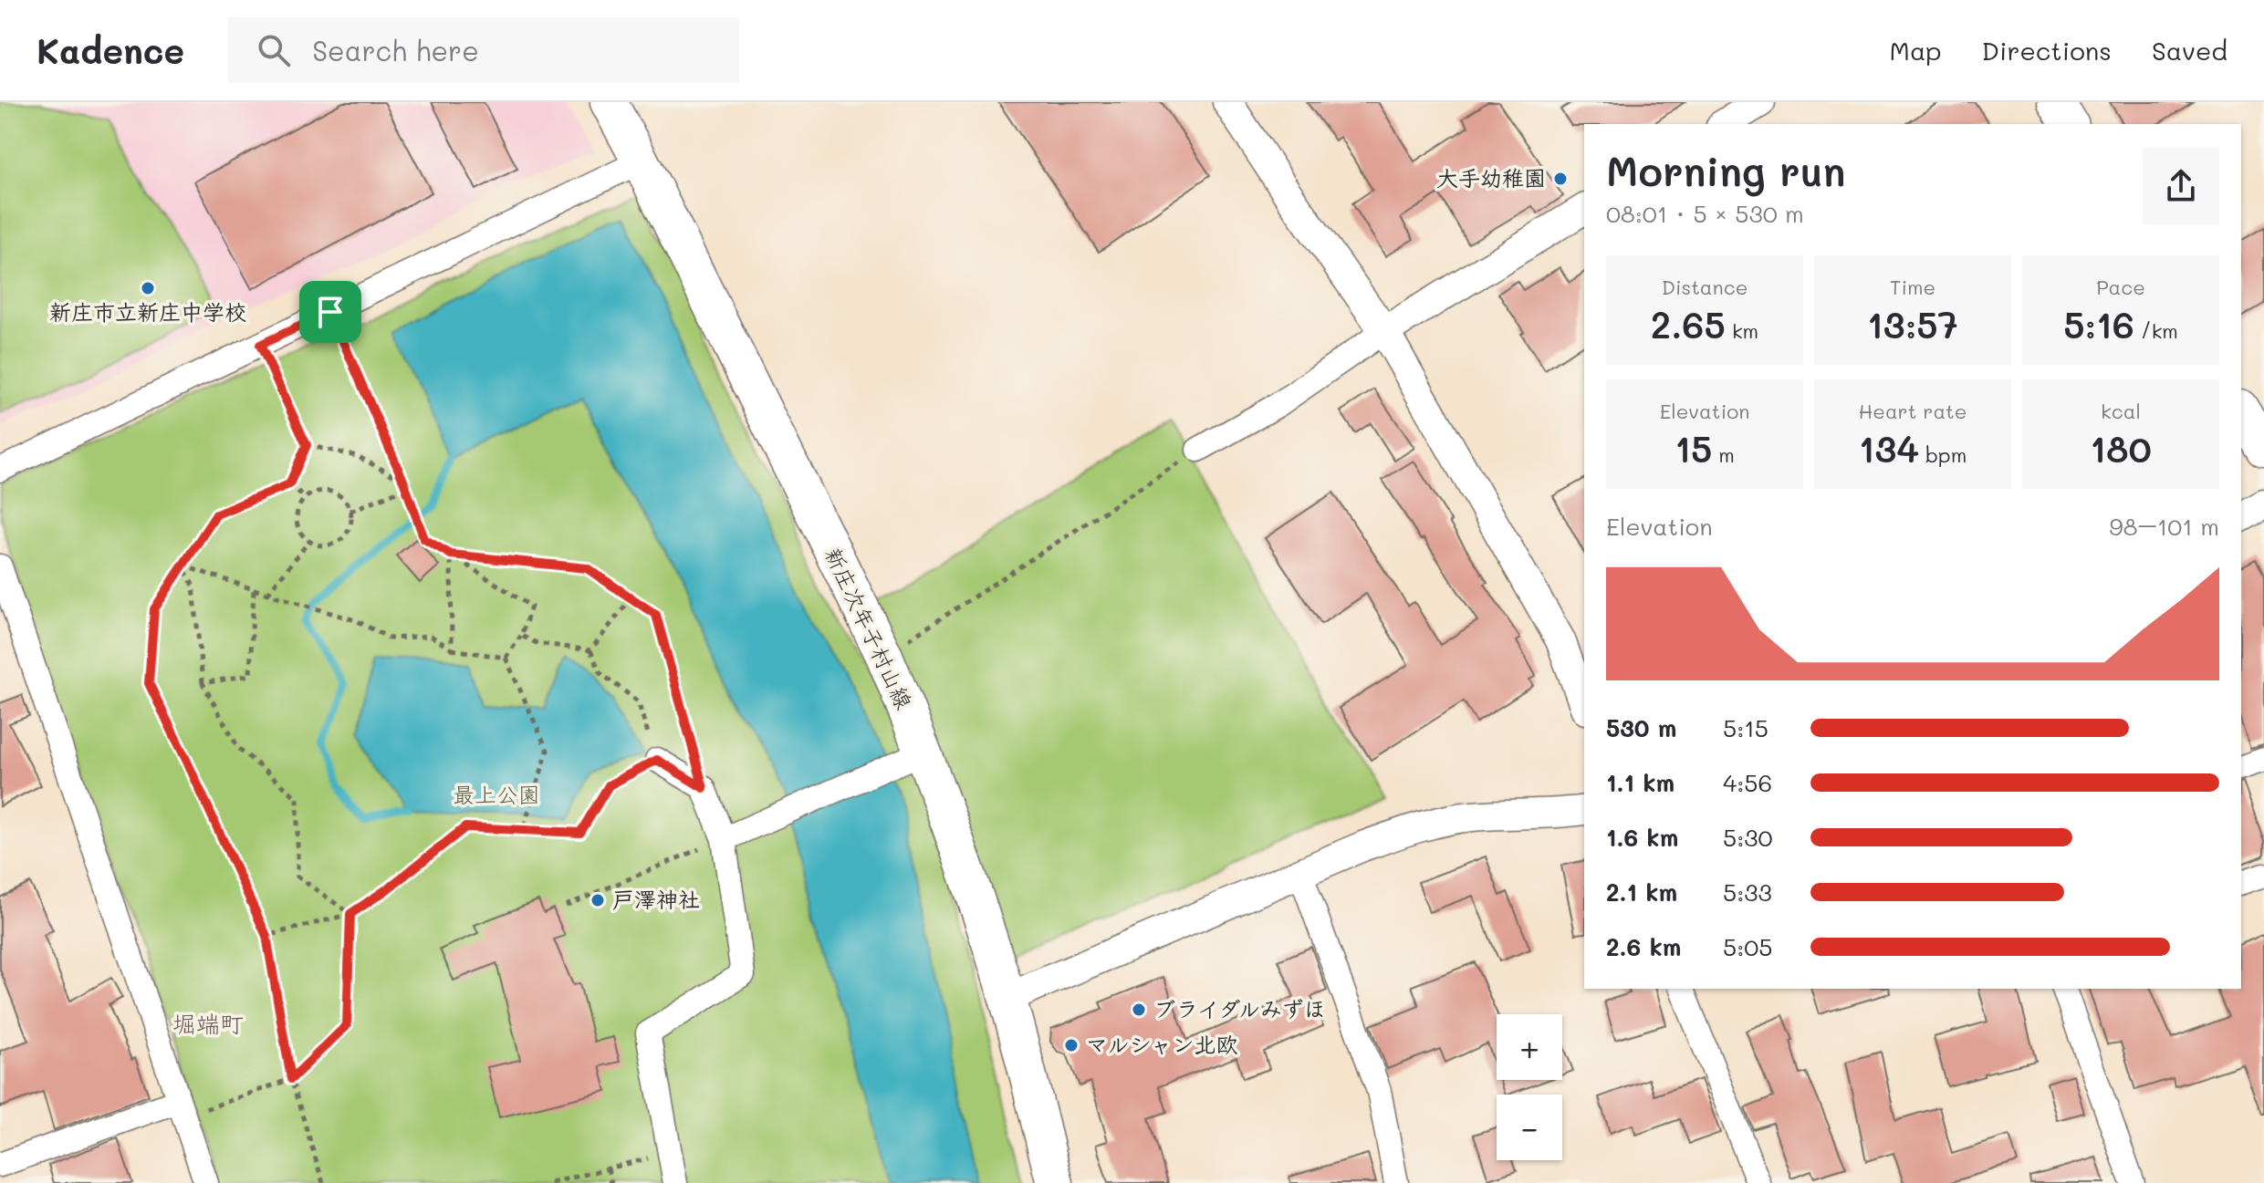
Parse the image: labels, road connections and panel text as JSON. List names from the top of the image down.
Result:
{
  "streets": {
    "main road": ["新庄次年子村山線"]
  },
  "districts": ["堀端町"],
  "parks": ["最上公園"],
  "places": [
    "大手幼稚園",
    "新庄市立新庄中学校",
    "戸澤神社",
    "ブライダルみずほ",
    "マルシャン北欧"
  ],
  "page": {
    "header": "Kadence",
    "search": "Search here",
    "nav": ["Map", "Directions", "Saved"],
    "heading": ["Morning run", "08:01 · 5 × 530 m"],
    "stats": [
      ["Distance", "2.65 km"],
      ["Time", "13:57"],
      ["Pace", "5:16 /km"],
      ["Elevation", "15 m"],
      ["Heart rate", "134 bpm"],
      ["kcal", "180"]
    ],
    "chart": ["Elevation", "98–101 m"],
    "list": [
      {
        "name": "530 m",
        "note": "5:15"
      },
      {
        "name": "1.1 km",
        "note": "4:56"
      },
      {
        "name": "1.6 km",
        "note": "5:30"
      },
      {
        "name": "2.1 km",
        "note": "5:33"
      },
      {
        "name": "2.6 km",
        "note": "5:05"
      }
    ],
    "map_buttons": ["+", "−"]
  }
}
